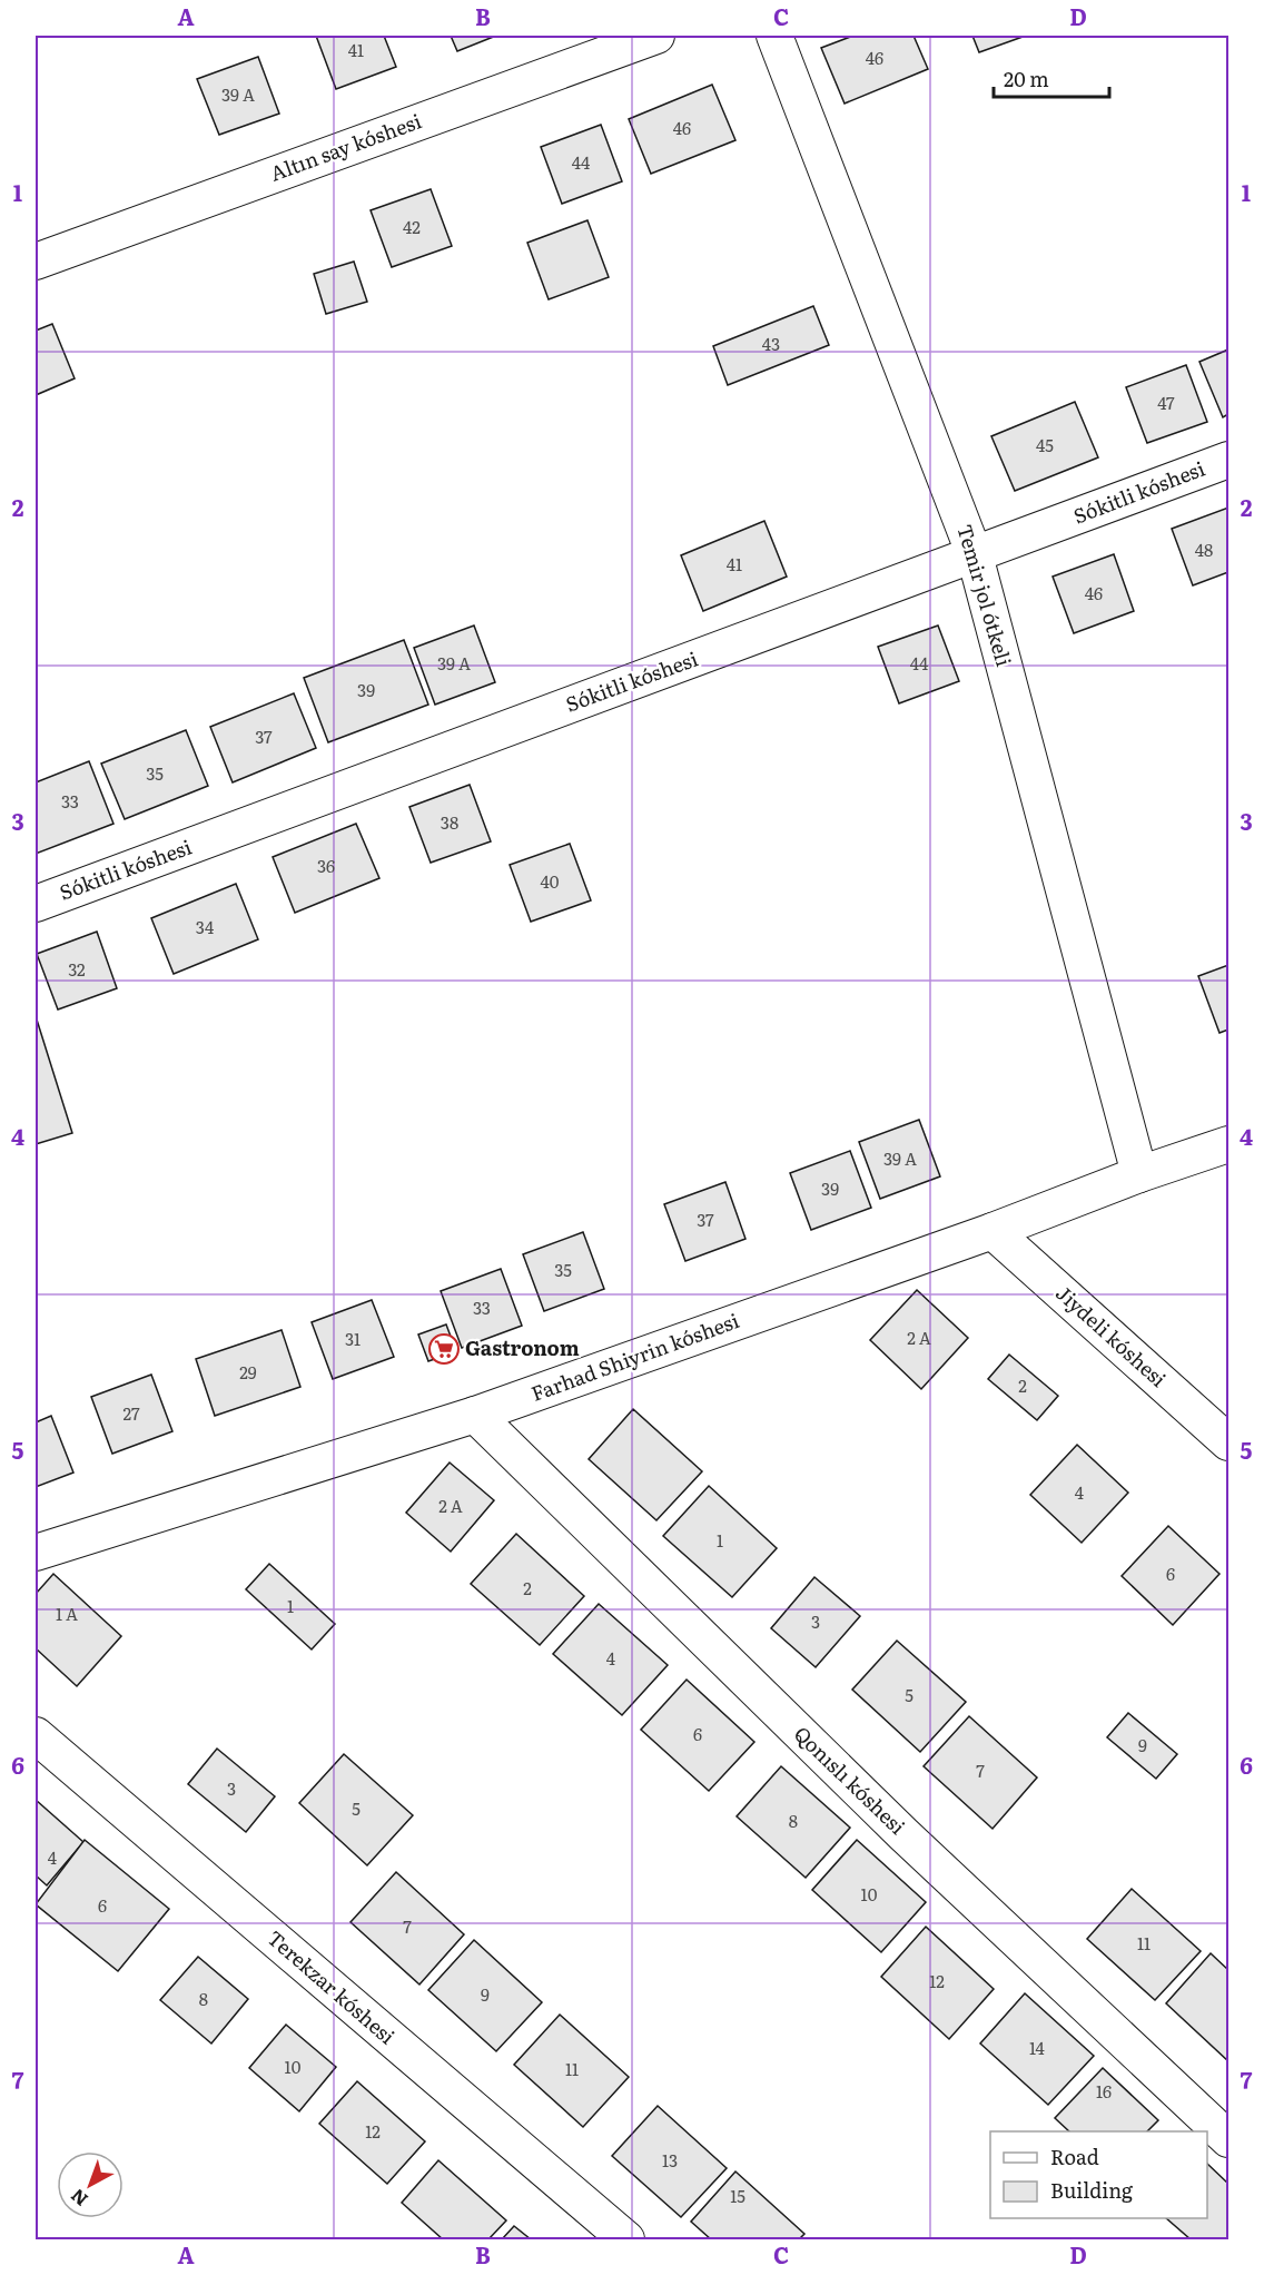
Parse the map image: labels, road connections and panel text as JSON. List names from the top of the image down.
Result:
{
  "streets": {
    "street": [
      "Altın say kóshesi",
      "Sókitli kóshesi",
      "Temir jol ótkeli",
      "Jiydeli kóshesi",
      "Farhad Shiyrin kóshesi",
      "Qonıslı kóshesi",
      "Terekzar kóshesi"
    ]
  },
  "crossings": [
    ["Sókitli kóshesi", "Temir jol ótkeli"],
    ["Temir jol ótkeli", "Farhad Shiyrin kóshesi"],
    ["Jiydeli kóshesi", "Farhad Shiyrin kóshesi"],
    ["Farhad Shiyrin kóshesi", "Qonıslı kóshesi"]
  ],
  "places": {
    "supermarket": ["Gastronom"]
  },
  "house_numbers": [
    "41",
    "46",
    "39 А",
    "46",
    "44",
    "42",
    "43",
    "47",
    "45",
    "48",
    "41",
    "46",
    "39 А",
    "44",
    "39",
    "37",
    "35",
    "33",
    "38",
    "36",
    "40",
    "34",
    "32",
    "39 А",
    "39",
    "37",
    "35",
    "33",
    "2 А",
    "31",
    "29",
    "2",
    "27",
    "4",
    "2 А",
    "1",
    "6",
    "2",
    "1",
    "1 А",
    "3",
    "4",
    "5",
    "6",
    "9",
    "7",
    "3",
    "5",
    "8",
    "4",
    "10",
    "6",
    "7",
    "11",
    "12",
    "9",
    "8",
    "14",
    "10",
    "11",
    "16",
    "12",
    "13",
    "15"
  ],
  "legend": ["Road", "Building"],
  "scale_bar": "20 m",
  "north": "bottom left",
  "grid": {
    "columns": [
      "A",
      "B",
      "C",
      "D"
    ],
    "rows": [
      "1",
      "2",
      "3",
      "4",
      "5",
      "6",
      "7"
    ]
  }
}
